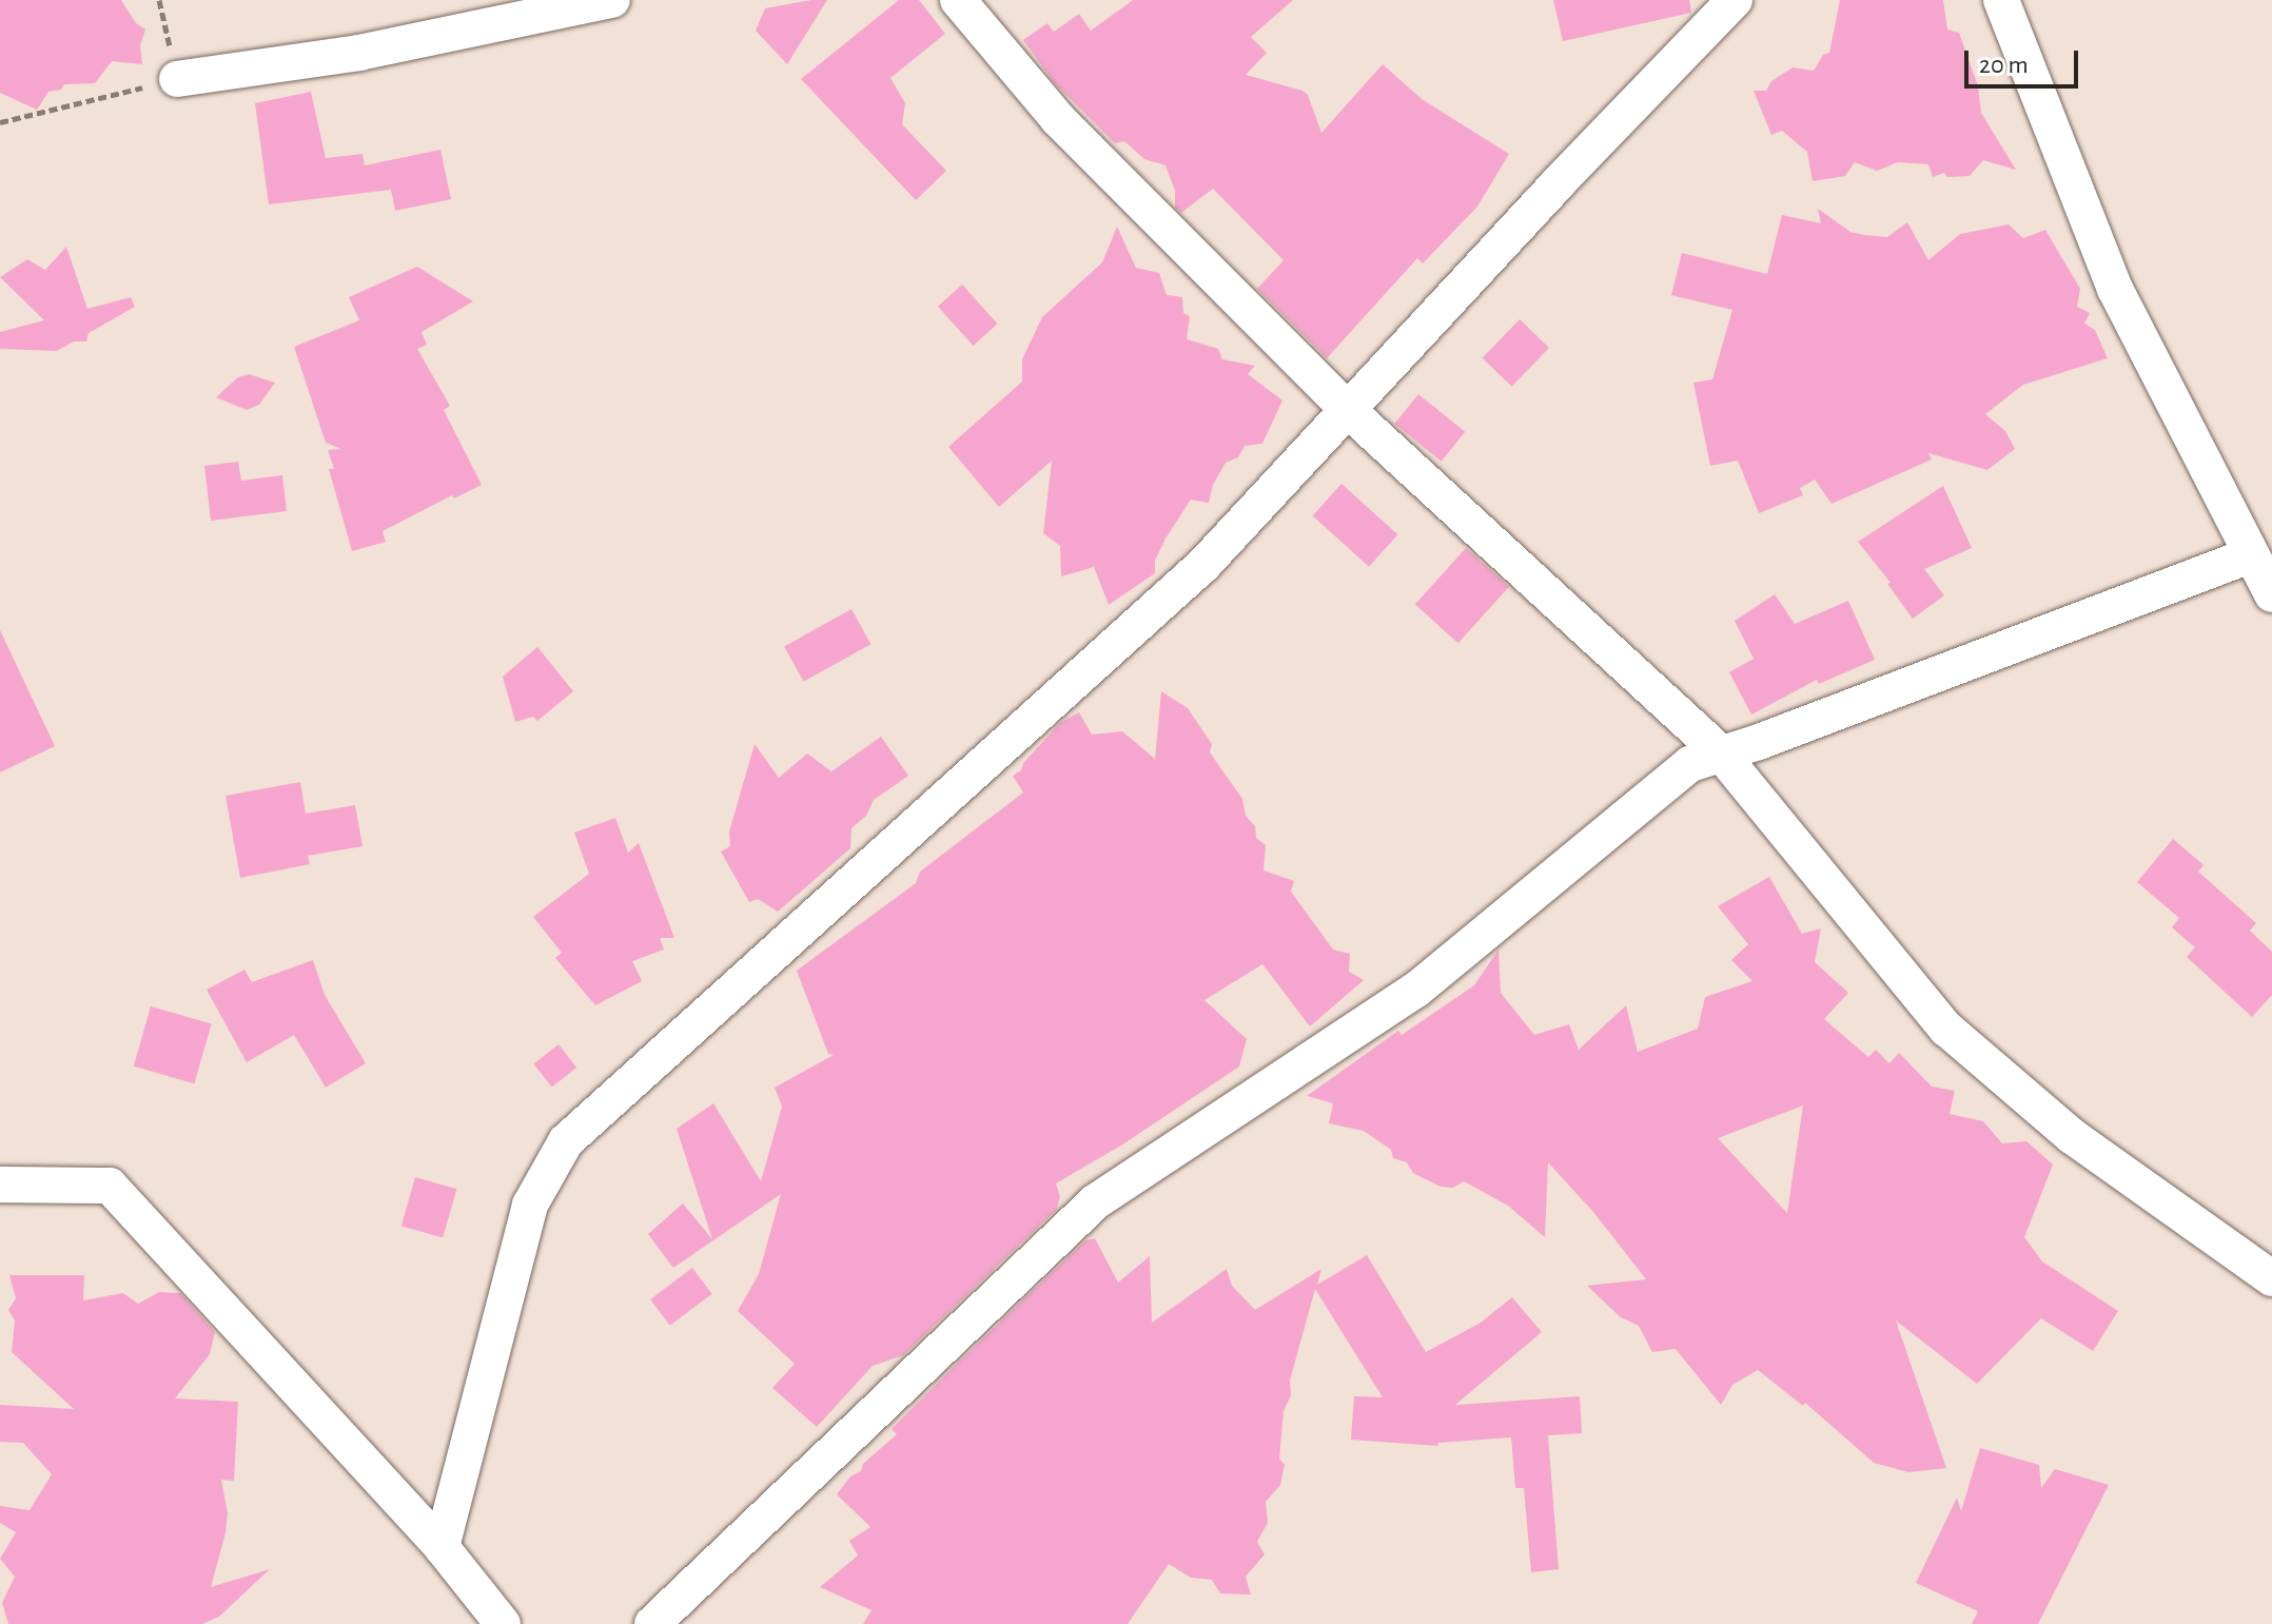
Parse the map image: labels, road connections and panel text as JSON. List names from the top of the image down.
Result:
{
  "scale_bar": "20 m"
}
